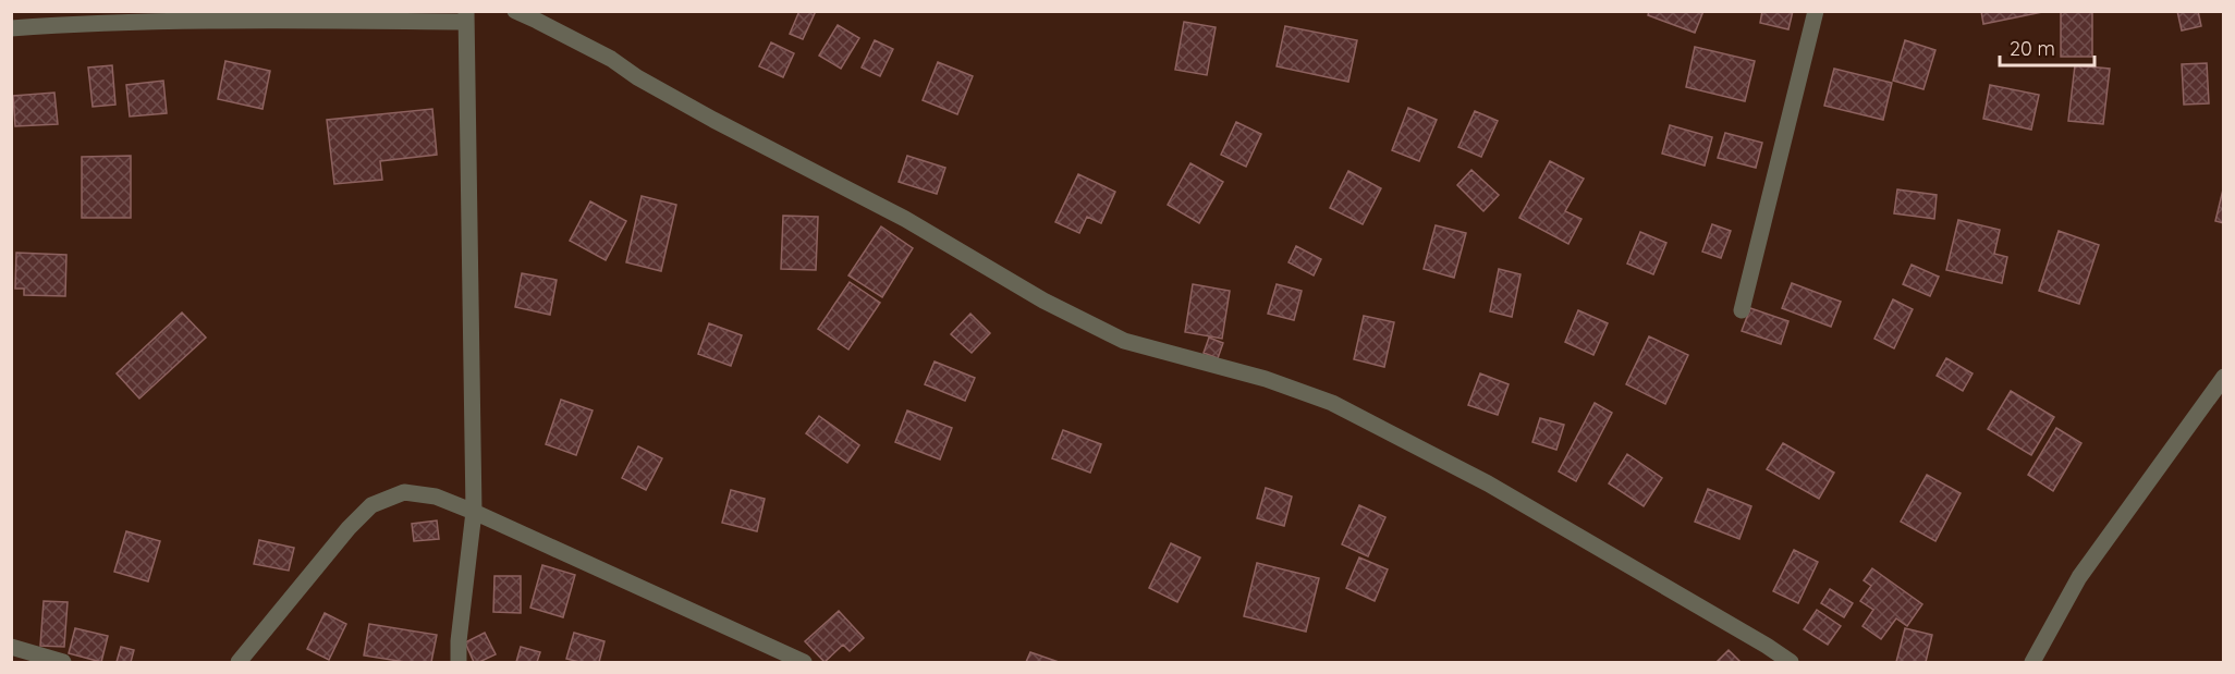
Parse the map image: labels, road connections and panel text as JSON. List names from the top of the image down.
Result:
{
  "scale_bar": "20 m"
}
